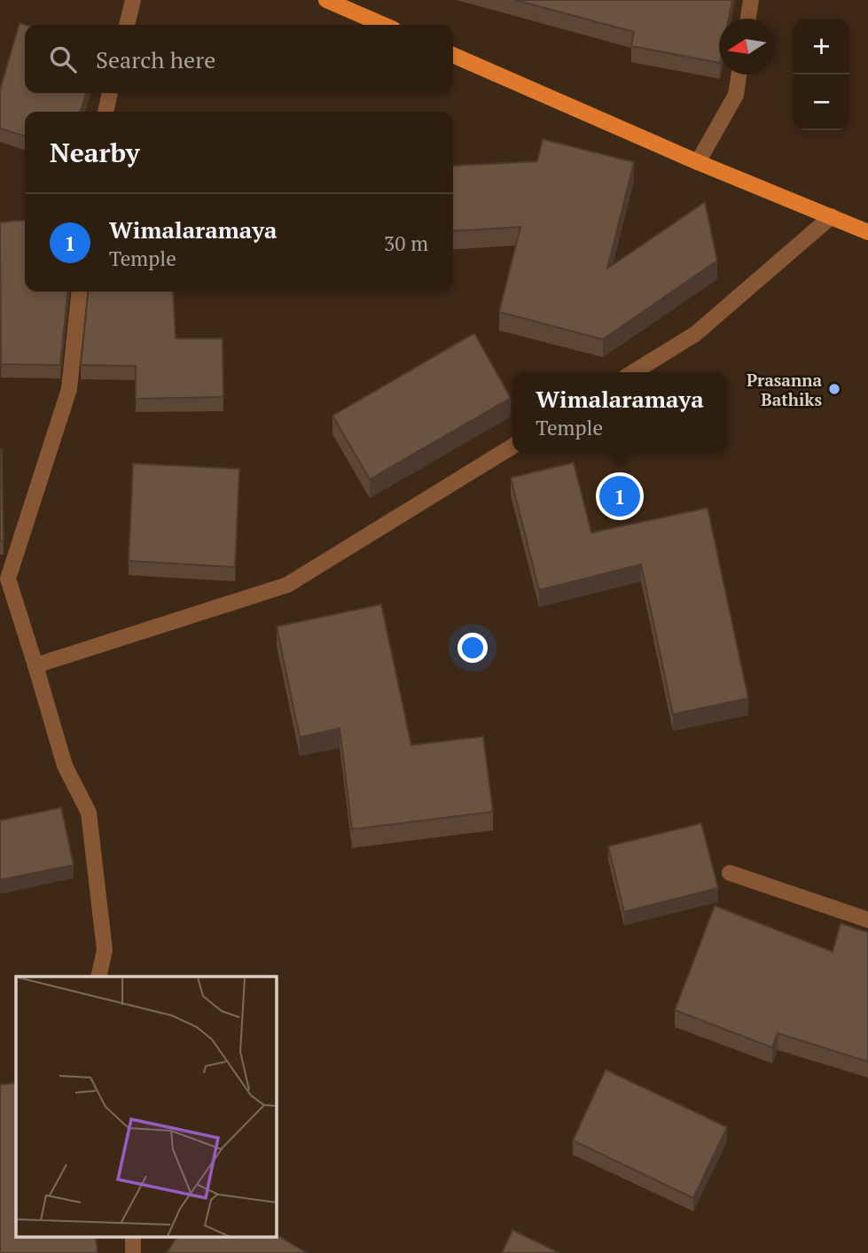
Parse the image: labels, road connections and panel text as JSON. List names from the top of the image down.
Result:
{
  "places": ["Prasanna Bathiks"],
  "north": "left",
  "page": {
    "map_buttons": ["+", "−"],
    "search": "Search here",
    "heading": "Nearby",
    "list": [
      {
        "mark": "1",
        "name": "Wimalaramaya",
        "note": "Temple",
        "value": "30 m"
      }
    ],
    "popup": ["Wimalaramaya", "Temple"],
    "pins": "1"
  }
}
